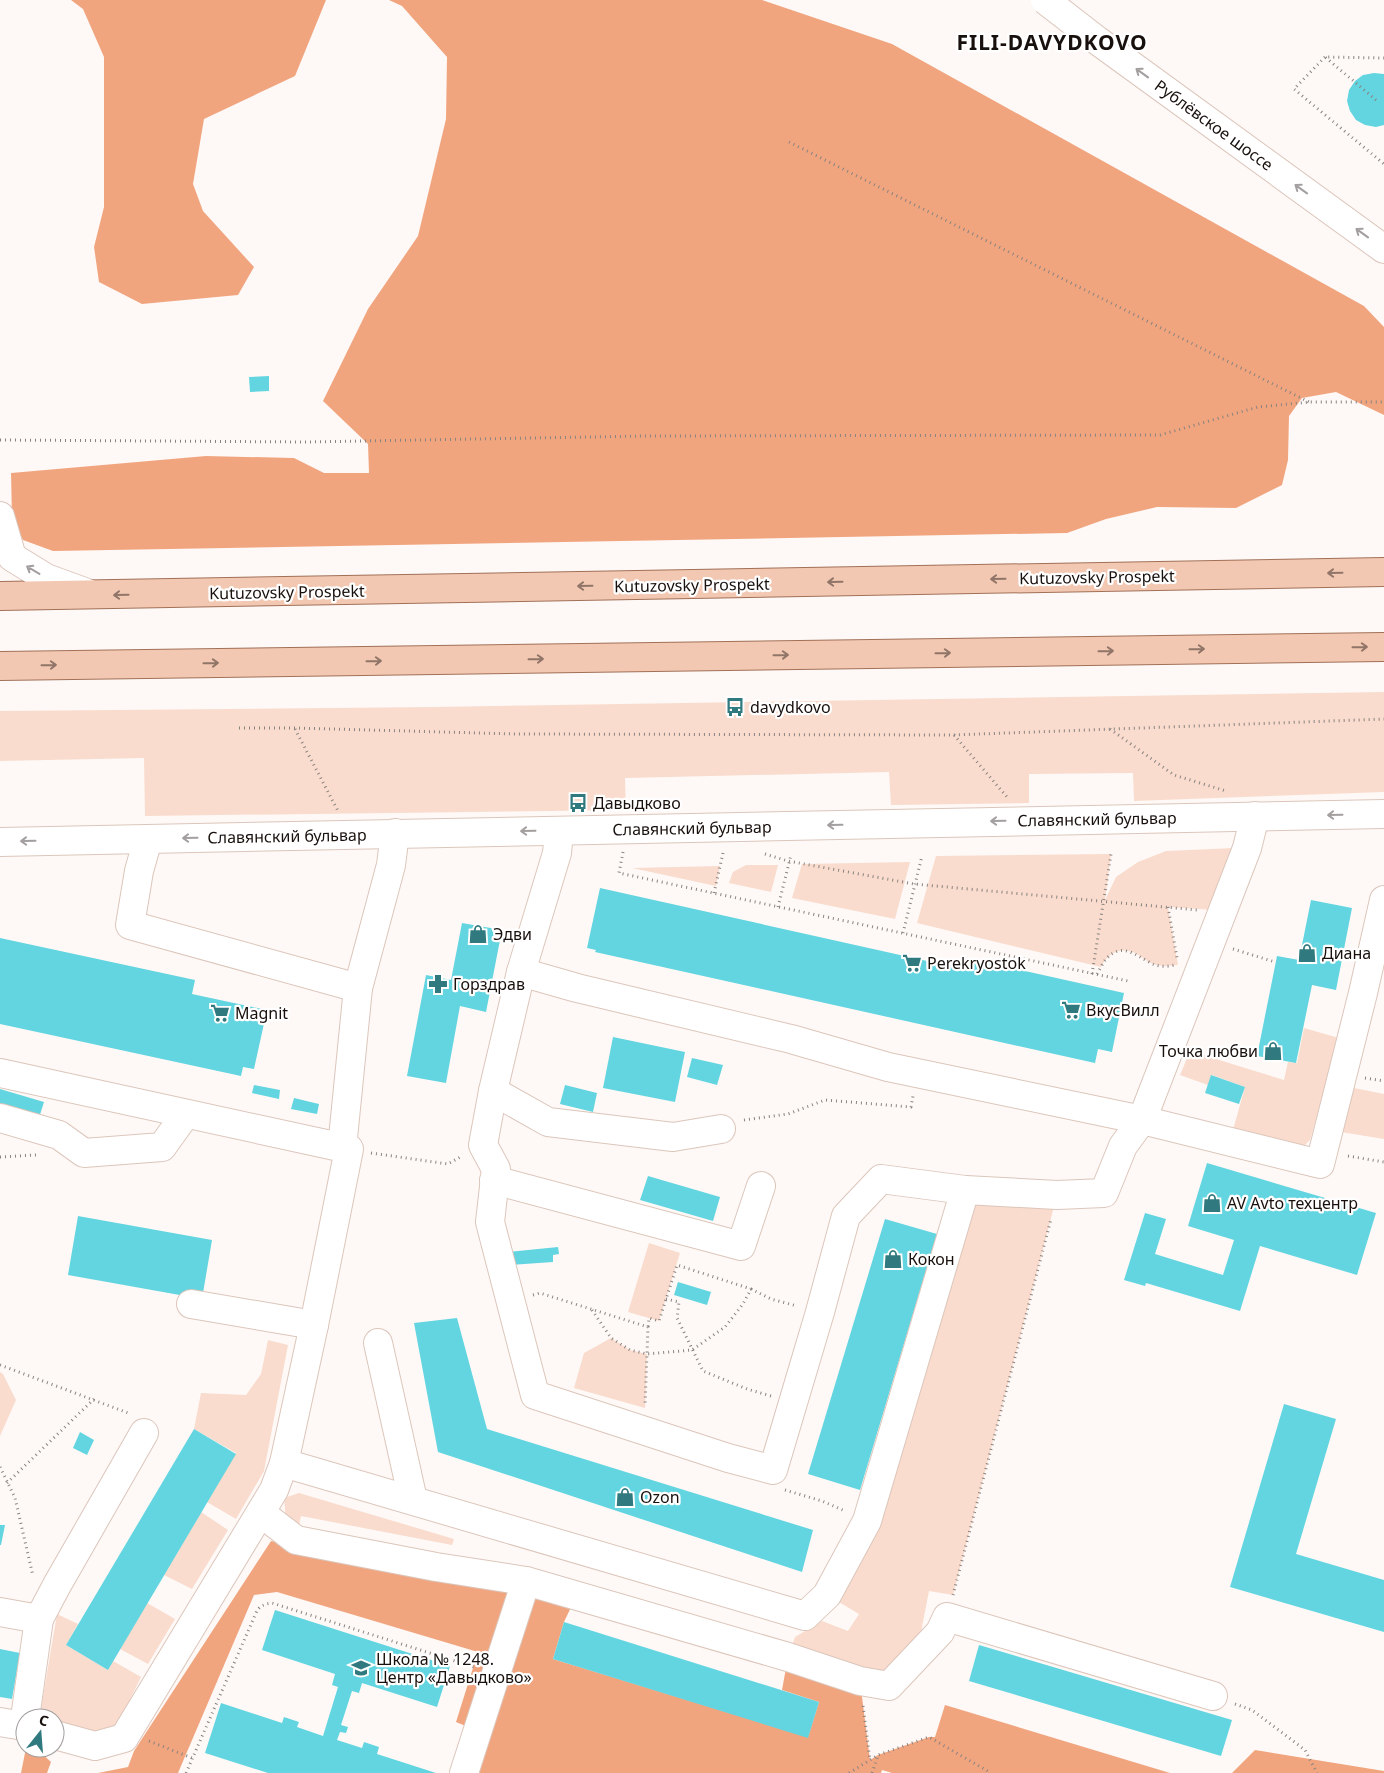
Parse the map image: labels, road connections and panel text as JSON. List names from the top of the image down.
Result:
{
  "streets": {
    "main road": ["Kutuzovsky Prospekt"],
    "street": ["Рублёвское шоссе", "Славянский бульвар"]
  },
  "one_way": ["Рублёвское шоссе"],
  "districts": ["FILI-DAVYDKOVO"],
  "places": {
    "bus stop": ["davydkovo", "Давыдково"],
    "shop": [
      "Эдви",
      "Диана",
      "Точка любви",
      "AV Avto техцентр",
      "Кокон",
      "Ozon"
    ],
    "supermarket": ["Perekryostok", "ВкусВилл", "Magnit"],
    "pharmacy": ["Горздрав"],
    "school or university": ["Школа № 1248. Центр «Давыдково»"]
  },
  "north": "top"
}
